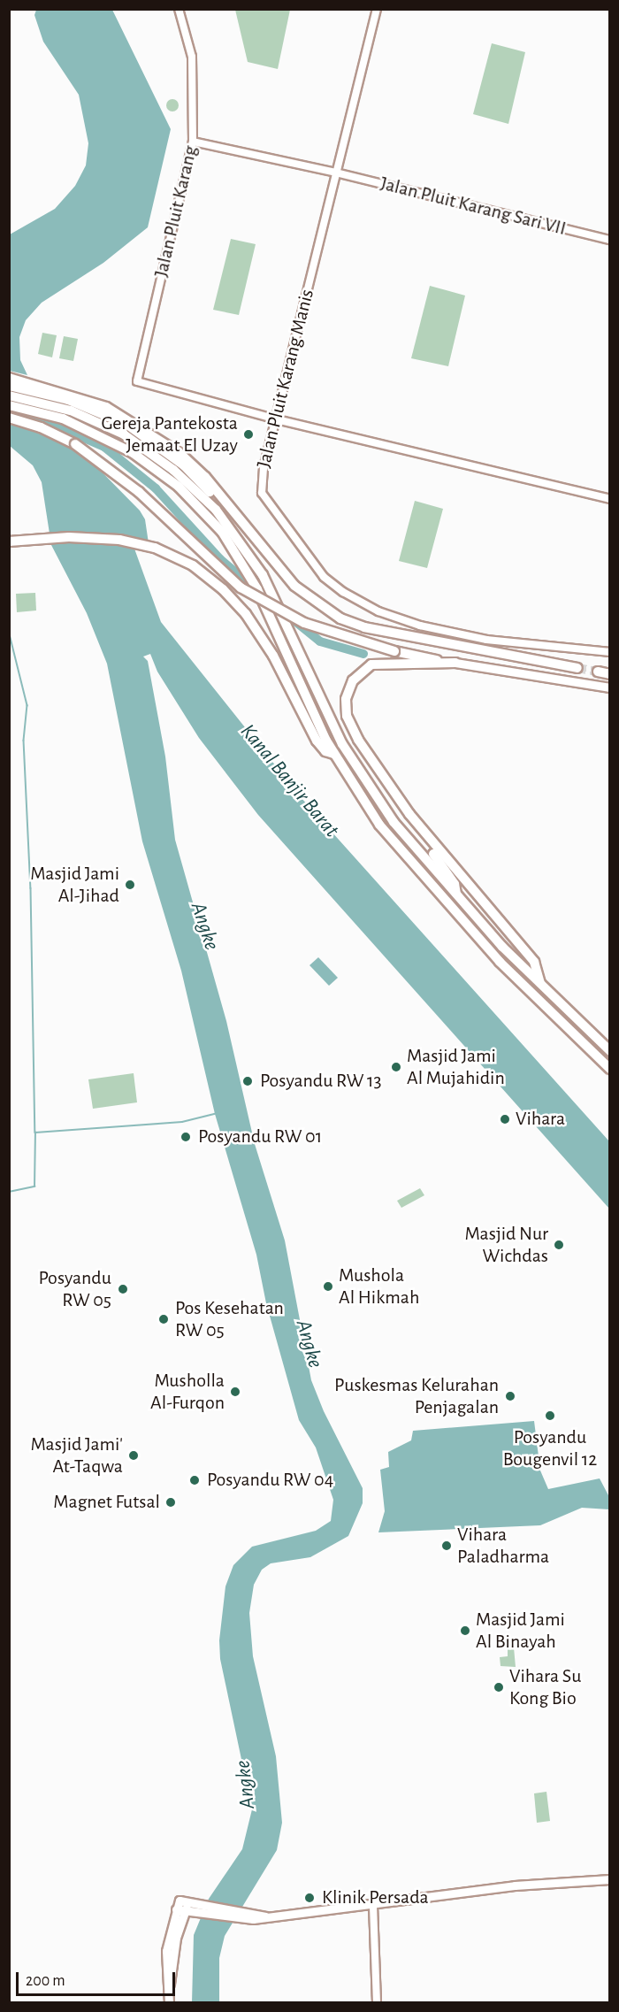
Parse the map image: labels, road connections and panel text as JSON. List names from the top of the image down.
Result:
{
  "streets": {
    "street": ["Jalan Pluit Karang Sari VII", "Jalan Pluit Karang", "Jalan Pluit Karang Manis"]
  },
  "crossings": [
    ["Jalan Pluit Karang Sari VII", "Jalan Pluit Karang"],
    ["Jalan Pluit Karang Sari VII", "Jalan Pluit Karang Manis"],
    ["Jalan Pluit Karang", "Jalan Pluit Karang Manis"]
  ],
  "water": ["Kanal Banjir Barat", "Angke"],
  "places": [
    "Gereja Pantekosta Jemaat El Uzay",
    "Masjid Jami Al-Jihad",
    "Masjid Jami Al Mujahidin",
    "Posyandu RW 13",
    "Vihara",
    "Posyandu RW 01",
    "Masjid Nur Wichdas",
    "Mushola Al Hikmah",
    "Posyandu RW 05",
    "Pos Kesehatan RW 05",
    "Musholla Al-Furqon",
    "Puskesmas Kelurahan Penjagalan",
    "Posyandu Bougenvil 12",
    "Masjid Jami' At-Taqwa",
    "Posyandu RW 04",
    "Magnet Futsal",
    "Vihara Paladharma",
    "Masjid Jami Al Binayah",
    "Vihara Su Kong Bio",
    "Klinik Persada"
  ],
  "scale_bar": "200 m"
}
